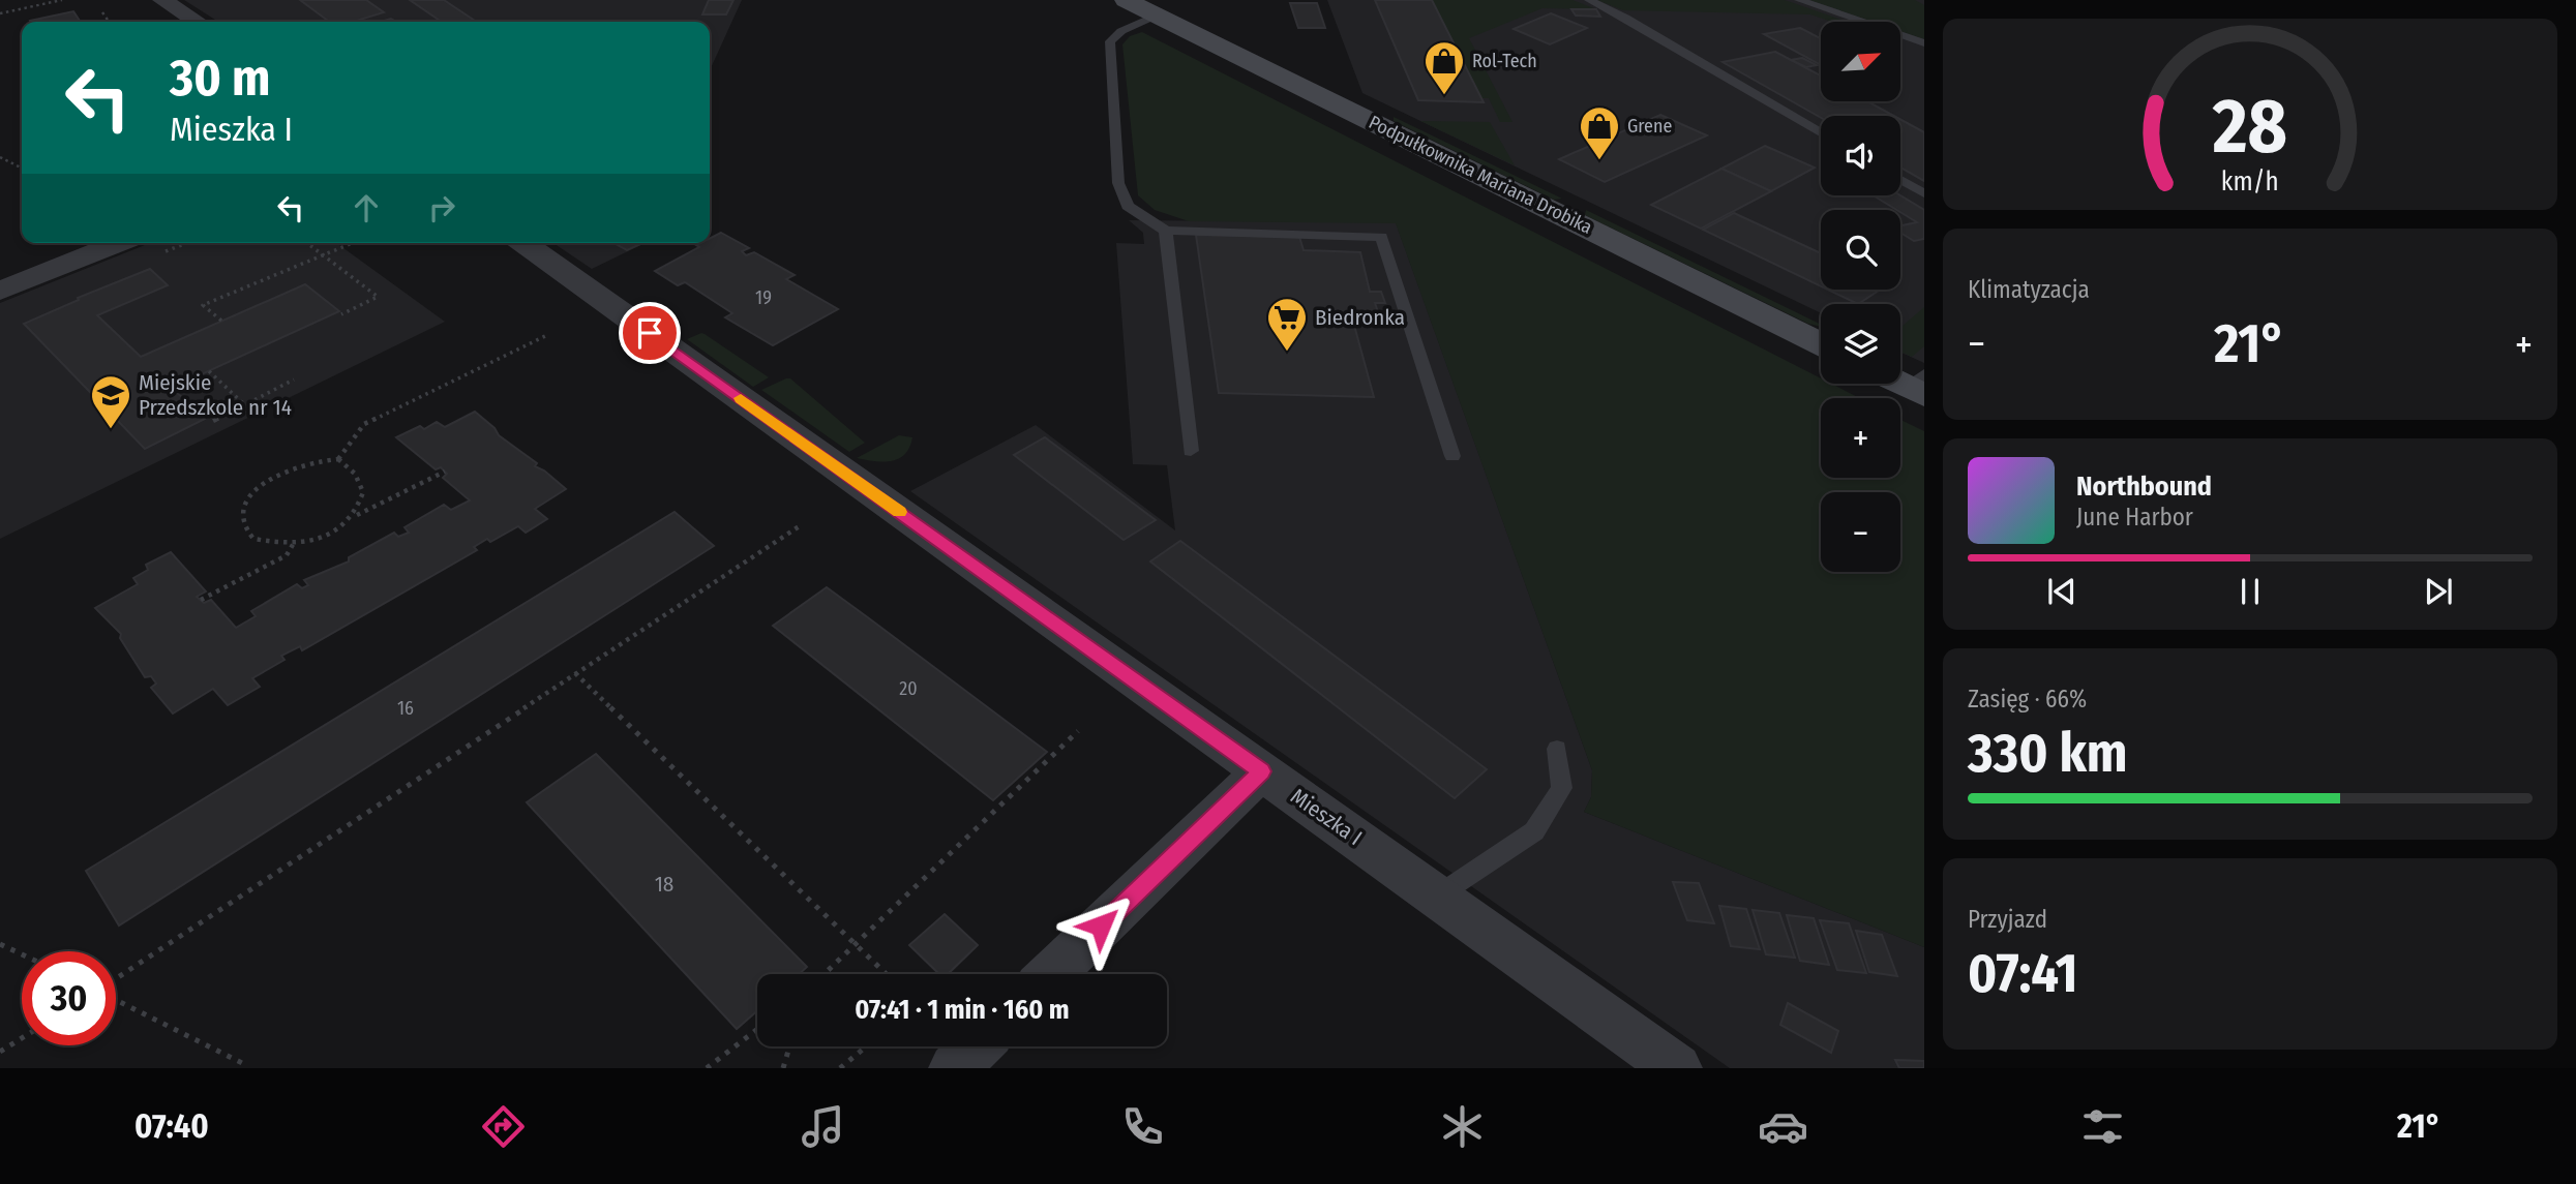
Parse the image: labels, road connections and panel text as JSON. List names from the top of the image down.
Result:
{
  "streets": {
    "main road": ["Podpułkownika Mariana Drobika"],
    "street": ["Mieszka I"]
  },
  "places": {
    "shop": ["Rol-Tech", "Grene"],
    "supermarket": ["Biedronka"],
    "school or university": ["Miejskie Przedszkole nr 14"]
  },
  "house_numbers": [
    "19",
    "20",
    "16",
    "18"
  ],
  "north": "top right",
  "page": {
    "map_buttons": ["+", "−"],
    "turn": ["30 m", "Mieszka I"],
    "tile": [
      "Klimatyzacja",
      ["Zasięg · 66%", "330 km"],
      ["Przyjazd", "07:41"]
    ],
    "heat": ["−", "21°", "+"],
    "song": ["Northbound", "June Harbor"],
    "limit": "30",
    "trip": "07:41 · 1 min · 160 m",
    "tabs": ["07:40", "21°"],
    "gauge": ["28", "km/h"]
  }
}
